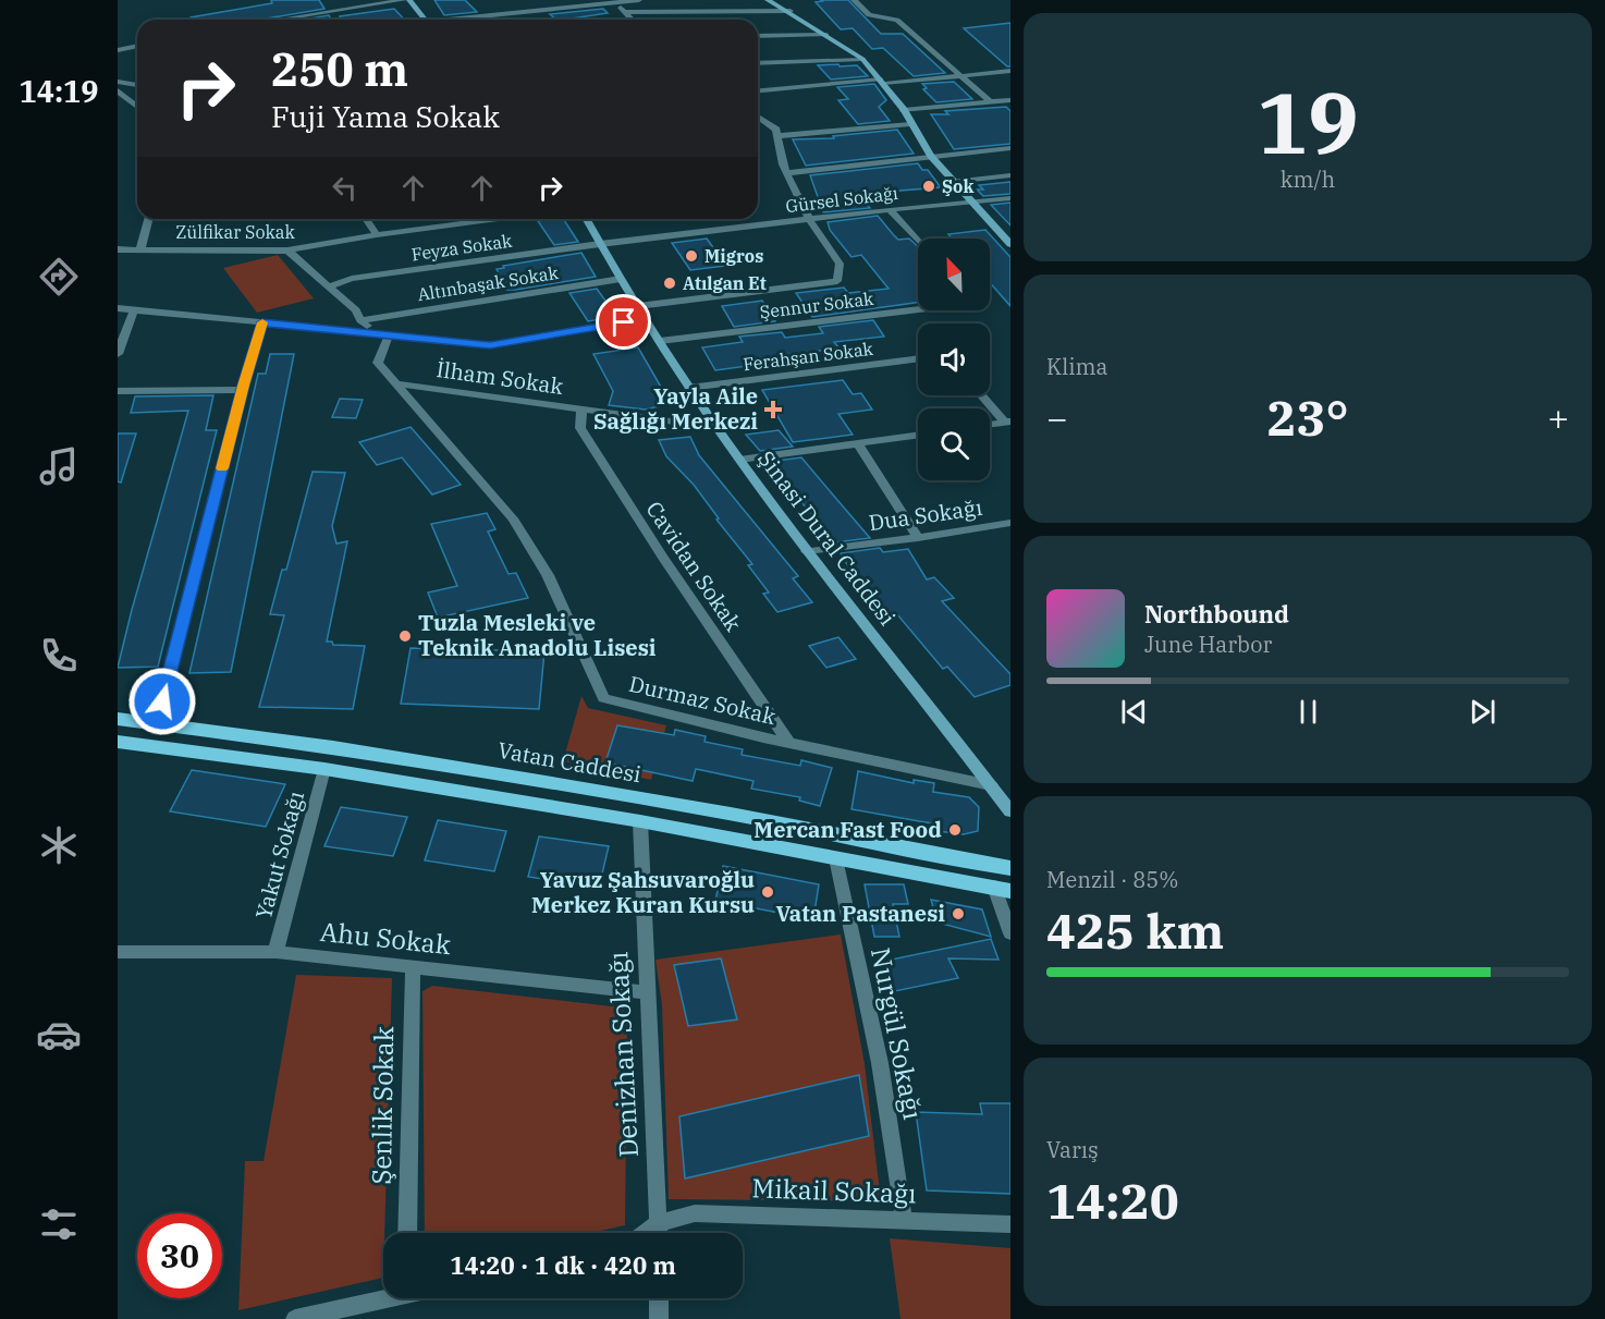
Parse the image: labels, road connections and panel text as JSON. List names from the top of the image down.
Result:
{
  "streets": {
    "main road": ["Vatan Caddesi"],
    "street": [
      "Gürsel Sokağı",
      "Zülfikar Sokak",
      "Feyza Sokak",
      "Altınbaşak Sokak",
      "Şennur Sokak",
      "Ferahşan Sokak",
      "İlham Sokak",
      "Dua Sokağı",
      "Şinasi Dural Caddesi",
      "Cavidan Sokak",
      "Durmaz Sokak",
      "Yakut Sokağı",
      "Ahu Sokak",
      "Nurgül Sokağı",
      "Denizhan Sokağı",
      "Şenlik Sokak",
      "Mikail Sokağı"
    ]
  },
  "crossings": [
    ["Gürsel Sokağı", "Feyza Sokak"],
    ["Gürsel Sokağı", "Şinasi Dural Caddesi"],
    ["Feyza Sokak", "Şinasi Dural Caddesi"],
    ["Altınbaşak Sokak", "Şinasi Dural Caddesi"],
    ["Şennur Sokak", "Şinasi Dural Caddesi"],
    ["Ferahşan Sokak", "Şinasi Dural Caddesi"],
    ["İlham Sokak", "Şinasi Dural Caddesi"],
    ["İlham Sokak", "Cavidan Sokak"],
    ["İlham Sokak", "Durmaz Sokak"],
    ["Dua Sokağı", "Şinasi Dural Caddesi"],
    ["Şinasi Dural Caddesi", "Durmaz Sokak"],
    ["Cavidan Sokak", "Durmaz Sokak"],
    ["Yakut Sokağı", "Ahu Sokak"],
    ["Ahu Sokak", "Denizhan Sokağı"],
    ["Ahu Sokak", "Şenlik Sokak"],
    ["Nurgül Sokağı", "Mikail Sokağı"],
    ["Denizhan Sokağı", "Mikail Sokağı"]
  ],
  "places": {
    "other": [
      "Şok",
      "Migros",
      "Atılgan Et",
      "Tuzla Mesleki ve Teknik Anadolu Lisesi",
      "Mercan Fast Food",
      "Yavuz Şahsuvaroğlu Merkez Kuran Kursu",
      "Vatan Pastanesi"
    ],
    "health": ["Yayla Aile Sağlığı Merkezi"]
  },
  "north": "top left",
  "page": {
    "tabs": "14:19",
    "tile": [
      ["19", "km/h"],
      "Klima",
      ["Menzil · 85%", "425 km"],
      ["Varış", "14:20"]
    ],
    "turn": ["250 m", "Fuji Yama Sokak"],
    "heat": ["−", "23°", "+"],
    "song": ["Northbound", "June Harbor"],
    "limit": "30",
    "trip": "14:20 · 1 dk · 420 m"
  }
}
